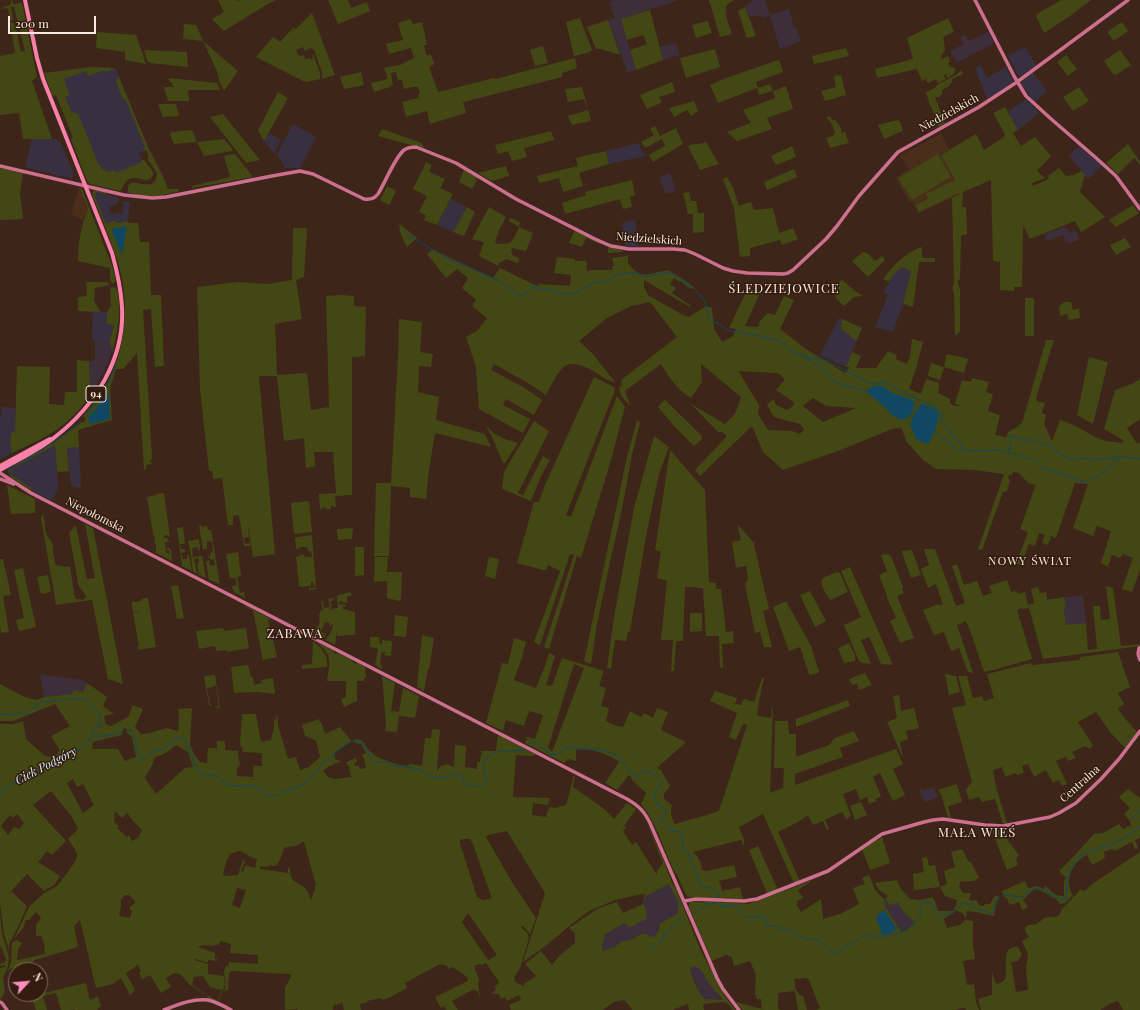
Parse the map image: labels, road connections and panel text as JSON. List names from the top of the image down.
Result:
{
  "streets": {
    "main road": ["94"],
    "street": ["Niedzielskich", "Niepołomska", "Centralna"]
  },
  "crossings": [
    ["Niedzielskich", "94"],
    ["Niepołomska", "Centralna"]
  ],
  "districts": [
    "ŚLEDZIEJOWICE",
    "NOWY ŚWIAT",
    "ZABAWA",
    "MAŁA WIEŚ"
  ],
  "water": ["Ciek Podgóry"],
  "scale_bar": "200 m",
  "north": "top right"
}
